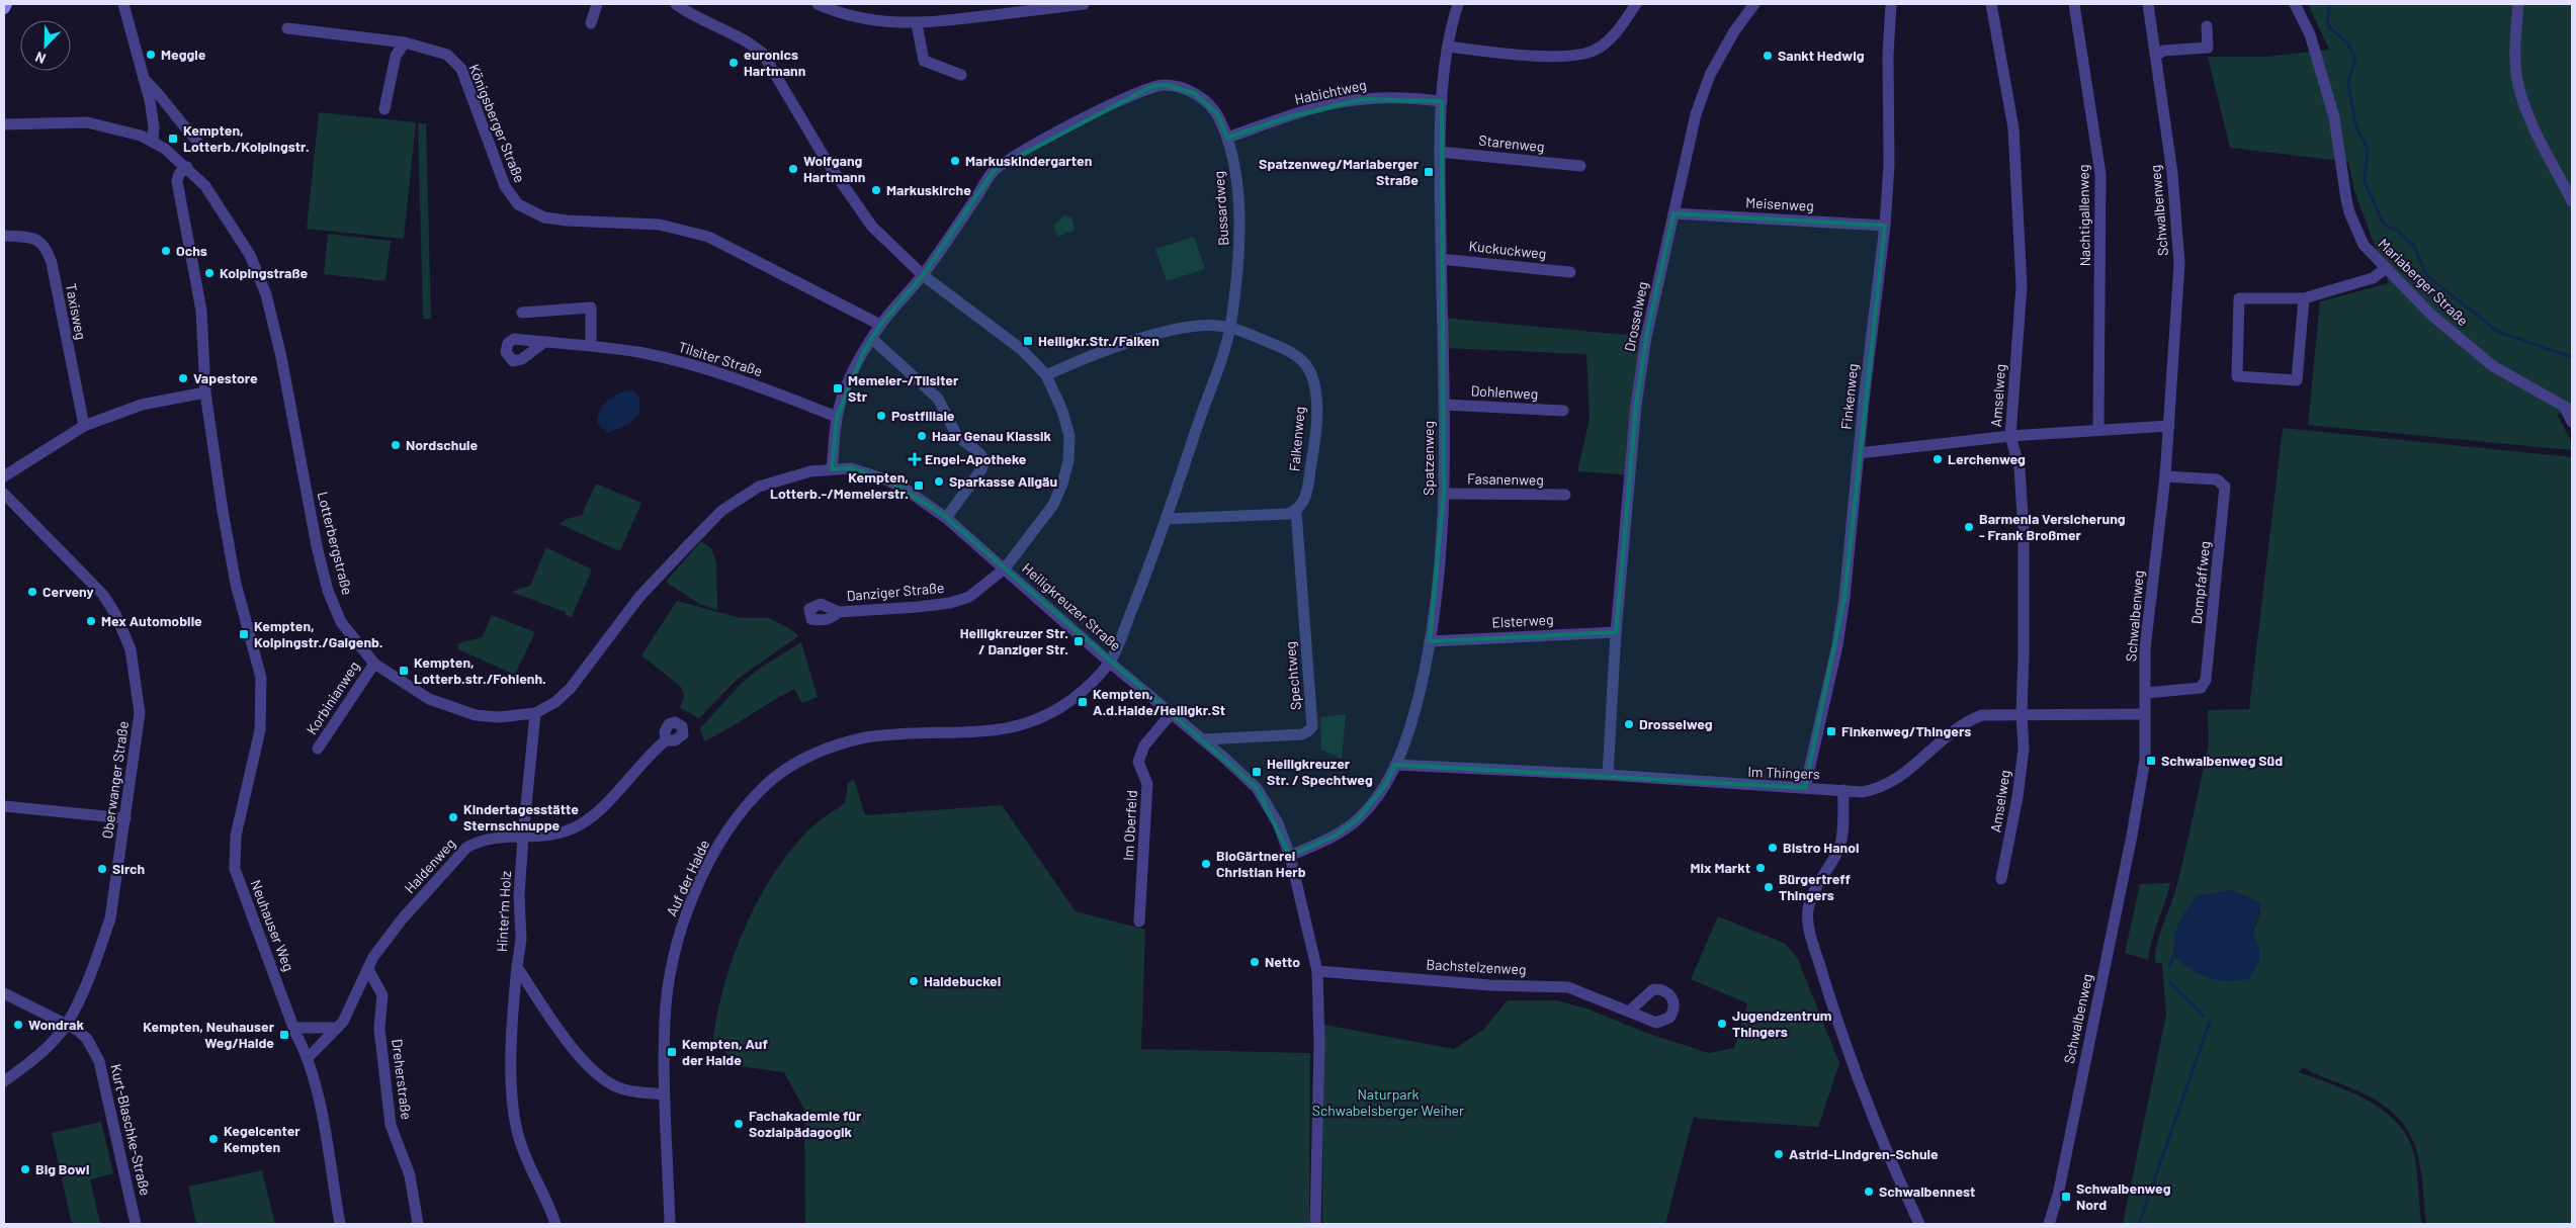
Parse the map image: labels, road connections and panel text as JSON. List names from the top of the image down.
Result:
{
  "streets": {
    "street": [
      "Habichtweg",
      "Königsberger Straße",
      "Starenweg",
      "Meisenweg",
      "Bussardweg",
      "Schwalbenweg",
      "Nachtigallenweg",
      "Kuckuckweg",
      "Mariaberger Straße",
      "Taxisweg",
      "Drosselweg",
      "Tilsiter Straße",
      "Dohlenweg",
      "Amselweg",
      "Finkenweg",
      "Falkenweg",
      "Spatzenweg",
      "Fasanenweg",
      "Lotterbergstraße",
      "Dompfaffweg",
      "Danziger Straße",
      "Heiligkreuzer Straße",
      "Elsterweg",
      "Spechtweg",
      "Korbinianweg",
      "Im Thingers",
      "Oberwanger Straße",
      "Im Oberfeld",
      "Haldenweg",
      "Auf der Halde",
      "Hinter'm Holz",
      "Neuhauser Weg",
      "Bachstelzenweg",
      "Dreherstraße",
      "Kurt-Blaschke-Straße"
    ]
  },
  "crossings": [
    ["Habichtweg", "Bussardweg"],
    ["Habichtweg", "Spatzenweg"],
    ["Königsberger Straße", "Bussardweg"],
    ["Starenweg", "Spatzenweg"],
    ["Meisenweg", "Drosselweg"],
    ["Meisenweg", "Finkenweg"],
    ["Bussardweg", "Tilsiter Straße"],
    ["Bussardweg", "Falkenweg"],
    ["Bussardweg", "Lotterbergstraße"],
    ["Bussardweg", "Heiligkreuzer Straße"],
    ["Bussardweg", "Auf der Halde"],
    ["Schwalbenweg", "Dompfaffweg"],
    ["Schwalbenweg", "Im Thingers"],
    ["Kuckuckweg", "Spatzenweg"],
    ["Drosselweg", "Elsterweg"],
    ["Drosselweg", "Im Thingers"],
    ["Dohlenweg", "Spatzenweg"],
    ["Amselweg", "Im Thingers"],
    ["Finkenweg", "Im Thingers"],
    ["Falkenweg", "Heiligkreuzer Straße"],
    ["Falkenweg", "Spechtweg"],
    ["Spatzenweg", "Fasanenweg"],
    ["Spatzenweg", "Heiligkreuzer Straße"],
    ["Spatzenweg", "Elsterweg"],
    ["Spatzenweg", "Im Thingers"],
    ["Lotterbergstraße", "Danziger Straße"],
    ["Lotterbergstraße", "Heiligkreuzer Straße"],
    ["Lotterbergstraße", "Korbinianweg"],
    ["Lotterbergstraße", "Hinter'm Holz"],
    ["Danziger Straße", "Heiligkreuzer Straße"],
    ["Heiligkreuzer Straße", "Spechtweg"],
    ["Heiligkreuzer Straße", "Im Oberfeld"],
    ["Heiligkreuzer Straße", "Auf der Halde"],
    ["Heiligkreuzer Straße", "Bachstelzenweg"],
    ["Oberwanger Straße", "Kurt-Blaschke-Straße"],
    ["Haldenweg", "Hinter'm Holz"],
    ["Haldenweg", "Neuhauser Weg"],
    ["Haldenweg", "Dreherstraße"],
    ["Auf der Halde", "Hinter'm Holz"]
  ],
  "parks": ["Naturpark Schwabelsberger Weiher"],
  "places": {
    "other": [
      "Meggle",
      "Sankt Hedwig",
      "euronics Hartmann",
      "Markuskindergarten",
      "Wolfgang Hartmann",
      "Markuskirche",
      "Ochs",
      "Kolpingstraße",
      "Vapestore",
      "Postfiliale",
      "Haar Genau Klassik",
      "Nordschule",
      "Lerchenweg",
      "Sparkasse Allgäu",
      "Barmenia Versicherung - Frank Broßmer",
      "Cerveny",
      "Mex Automobile",
      "Drosselweg",
      "Kindertagesstätte Sternschnuppe",
      "Bistro Hanoi",
      "BioGärtnerei Christian Herb",
      "Mix Markt",
      "Sirch",
      "Bürgertreff Thingers",
      "Netto",
      "Haldebuckel",
      "Jugendzentrum Thingers",
      "Wondrak",
      "Fachakademie für Sozialpädagogik",
      "Kegelcenter Kempten",
      "Astrid-Lindgren-Schule",
      "Big Bowl",
      "Schwalbennest"
    ],
    "transit": [
      "Kempten, Lotterb./Kolpingstr.",
      "Spatzenweg/Mariaberger Straße",
      "Heiligkr.Str./Falken",
      "Memeler-/Tilsiter Str",
      "Kempten, Lotterb.-/Memelerstr.",
      "Kempten, Kolpingstr./Galgenb.",
      "Heiligkreuzer Str. / Danziger Str.",
      "Kempten, Lotterb.str./Fohlenh.",
      "Kempten, A.d.Halde/Heiligkr.St",
      "Finkenweg/Thingers",
      "Schwalbenweg Süd",
      "Heiligkreuzer Str. / Spechtweg",
      "Kempten, Neuhauser Weg/Halde",
      "Kempten, Auf der Halde",
      "Schwalbenweg Nord"
    ],
    "health": ["Engel-Apotheke"]
  },
  "north": "bottom left"
}
